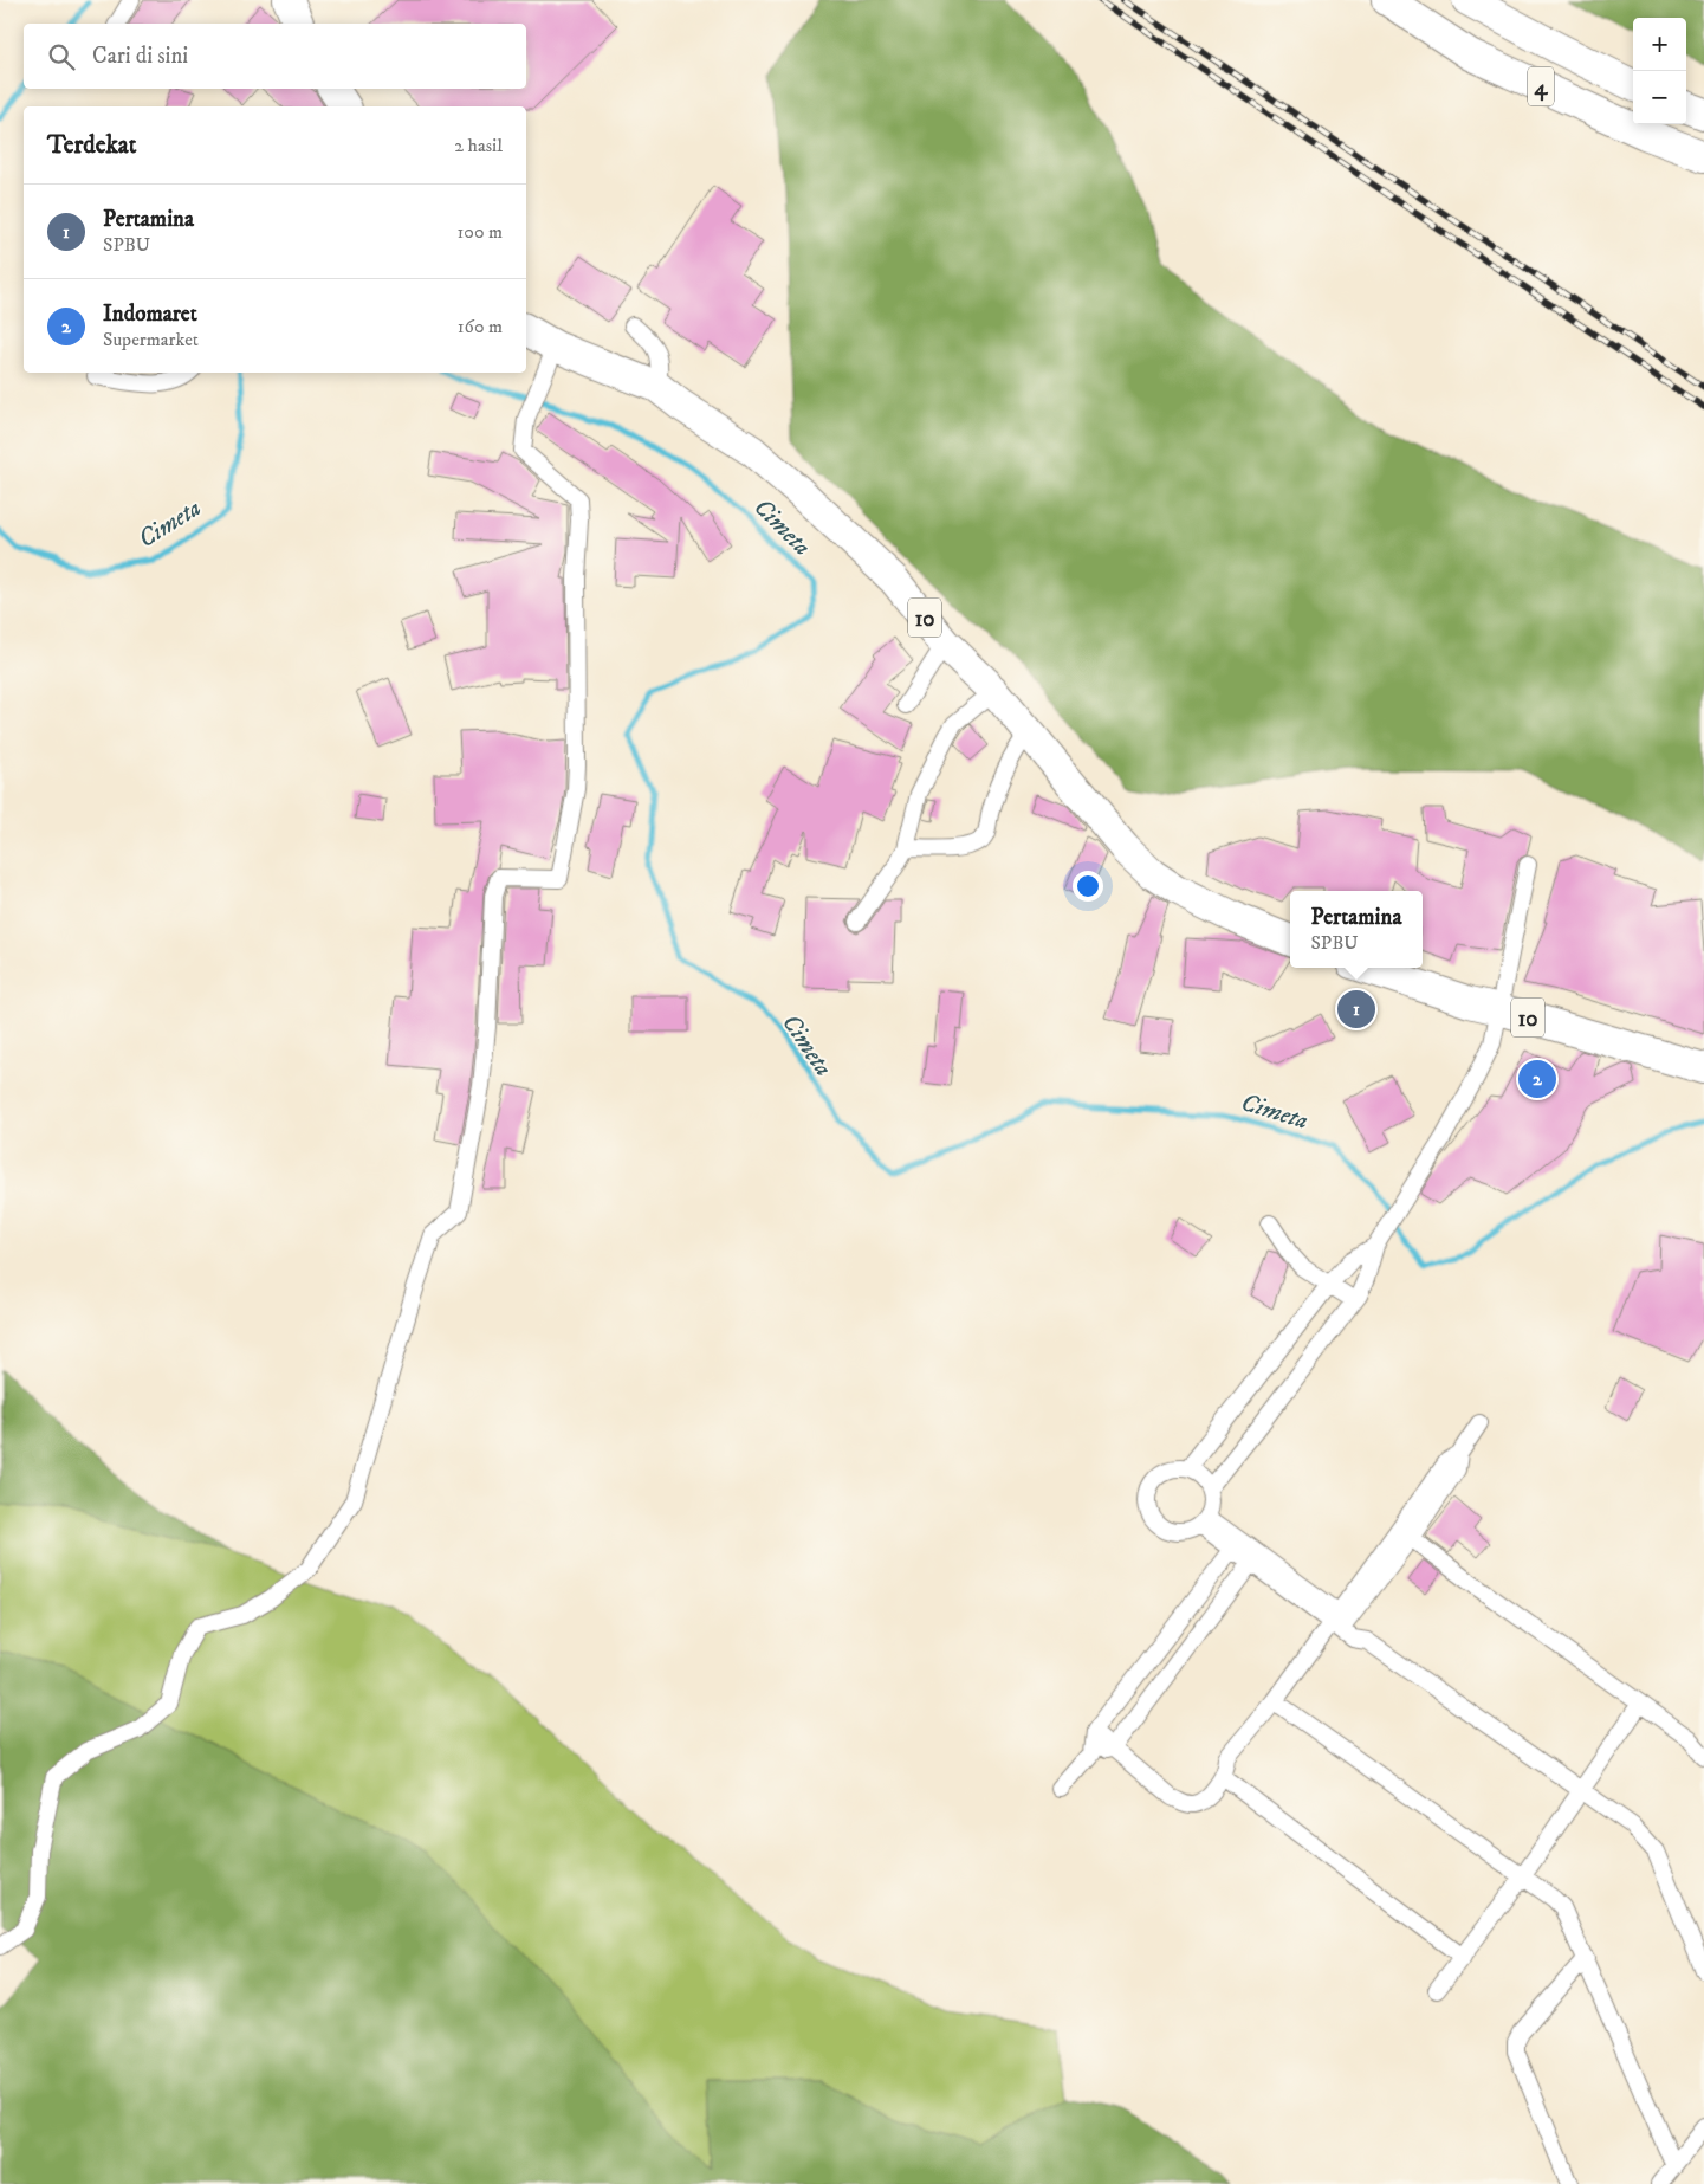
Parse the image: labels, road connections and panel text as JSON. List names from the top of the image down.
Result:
{
  "streets": {
    "highway": ["4", "10"]
  },
  "water": ["Cimeta"],
  "page": {
    "map_buttons": ["+", "−"],
    "search": "Cari di sini",
    "heading": ["Terdekat", "2 hasil"],
    "list": [
      {
        "mark": "1",
        "name": "Pertamina",
        "note": "SPBU",
        "value": "100 m"
      },
      {
        "mark": "2",
        "name": "Indomaret",
        "note": "Supermarket",
        "value": "160 m"
      }
    ],
    "popup": ["Pertamina", "SPBU"],
    "pins": ["1", "2"]
  }
}
